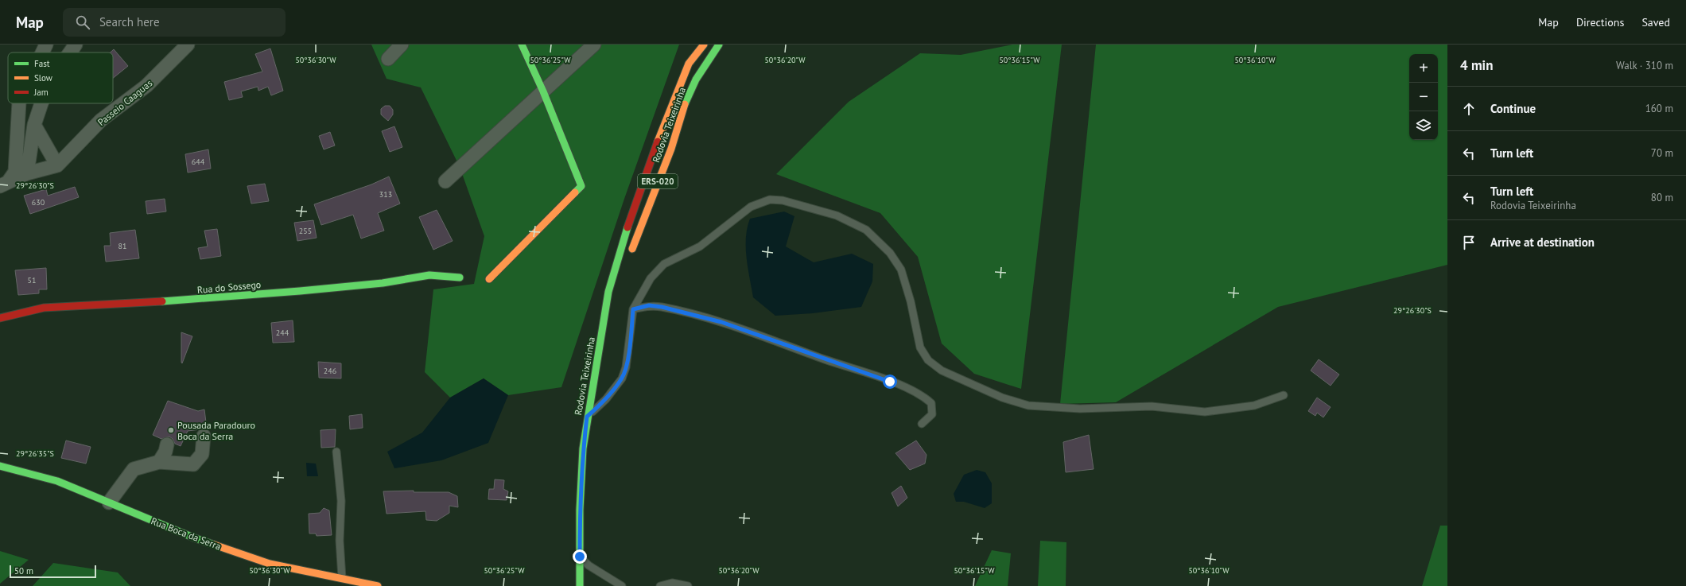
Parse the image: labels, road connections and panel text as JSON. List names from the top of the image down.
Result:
{
  "streets": {
    "street": [
      "Passeio Caaguas",
      "Rodovia Teixeirinha",
      "ERS-020",
      "Rua do Sossego",
      "Rua Boca da Serra"
    ]
  },
  "places": ["Pousada Paradouro Boca da Serra"],
  "house_numbers": [
    "644",
    "313",
    "630",
    "255",
    "81",
    "51",
    "244",
    "246"
  ],
  "legend": ["Fast", "Slow", "Jam"],
  "scale_bar": "50 m",
  "page": {
    "header": "Map",
    "search": "Search here",
    "nav": ["Map", "Directions", "Saved"],
    "heading": ["4 min", "Walk · 310 m"],
    "map_buttons": ["+", "−"],
    "list": [
      ["Continue", "160 m"],
      ["Turn left", "70 m"],
      ["Turn left", "Rodovia Teixeirinha", "80 m"],
      "Arrive at destination"
    ],
    "scale": "50 m"
  },
  "coordinates": [
    "50°36'30\"W",
    "50°36'25\"W",
    "50°36'20\"W",
    "50°36'15\"W",
    "50°36'10\"W",
    "29°26'30\"S",
    "29°26'35\"S"
  ]
}
